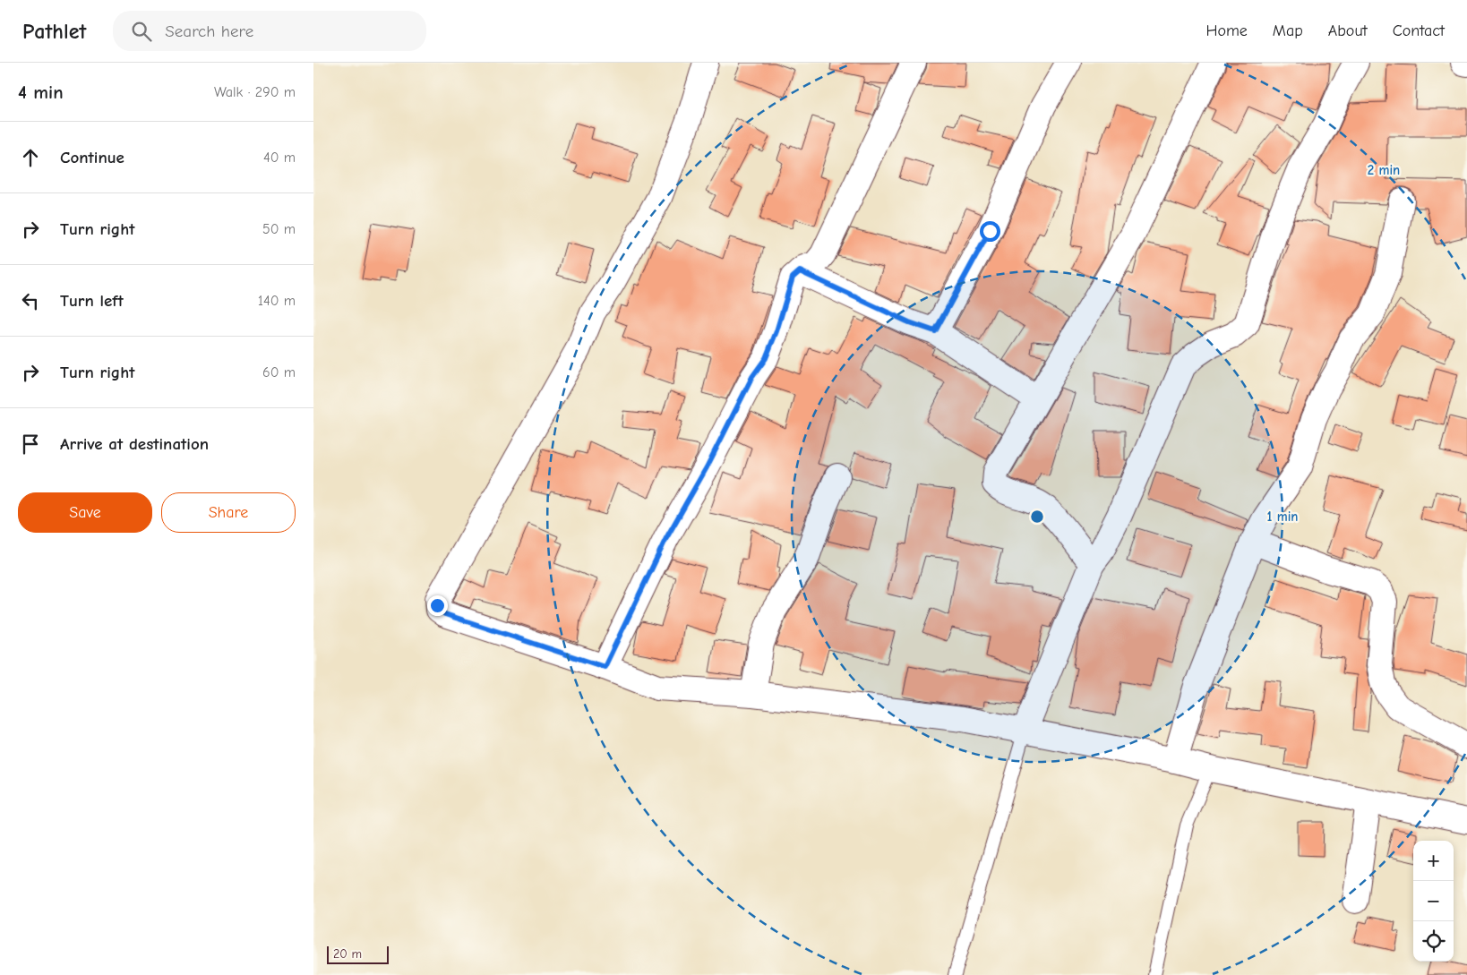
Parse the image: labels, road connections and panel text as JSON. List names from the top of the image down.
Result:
{
  "scale_bar": "20 m",
  "page": {
    "header": "Pathlet",
    "search": "Search here",
    "nav": [
      "Home",
      "Map",
      "About",
      "Contact"
    ],
    "heading": ["4 min", "Walk · 290 m"],
    "list": [
      ["Continue", "40 m"],
      ["Turn right", "50 m"],
      ["Turn left", "140 m"],
      ["Turn right", "60 m"],
      "Arrive at destination"
    ],
    "buttons": ["Save", "Share"],
    "map_buttons": ["+", "−"],
    "scale": "20 m"
  },
  "rings": ["2 min", "1 min"]
}
